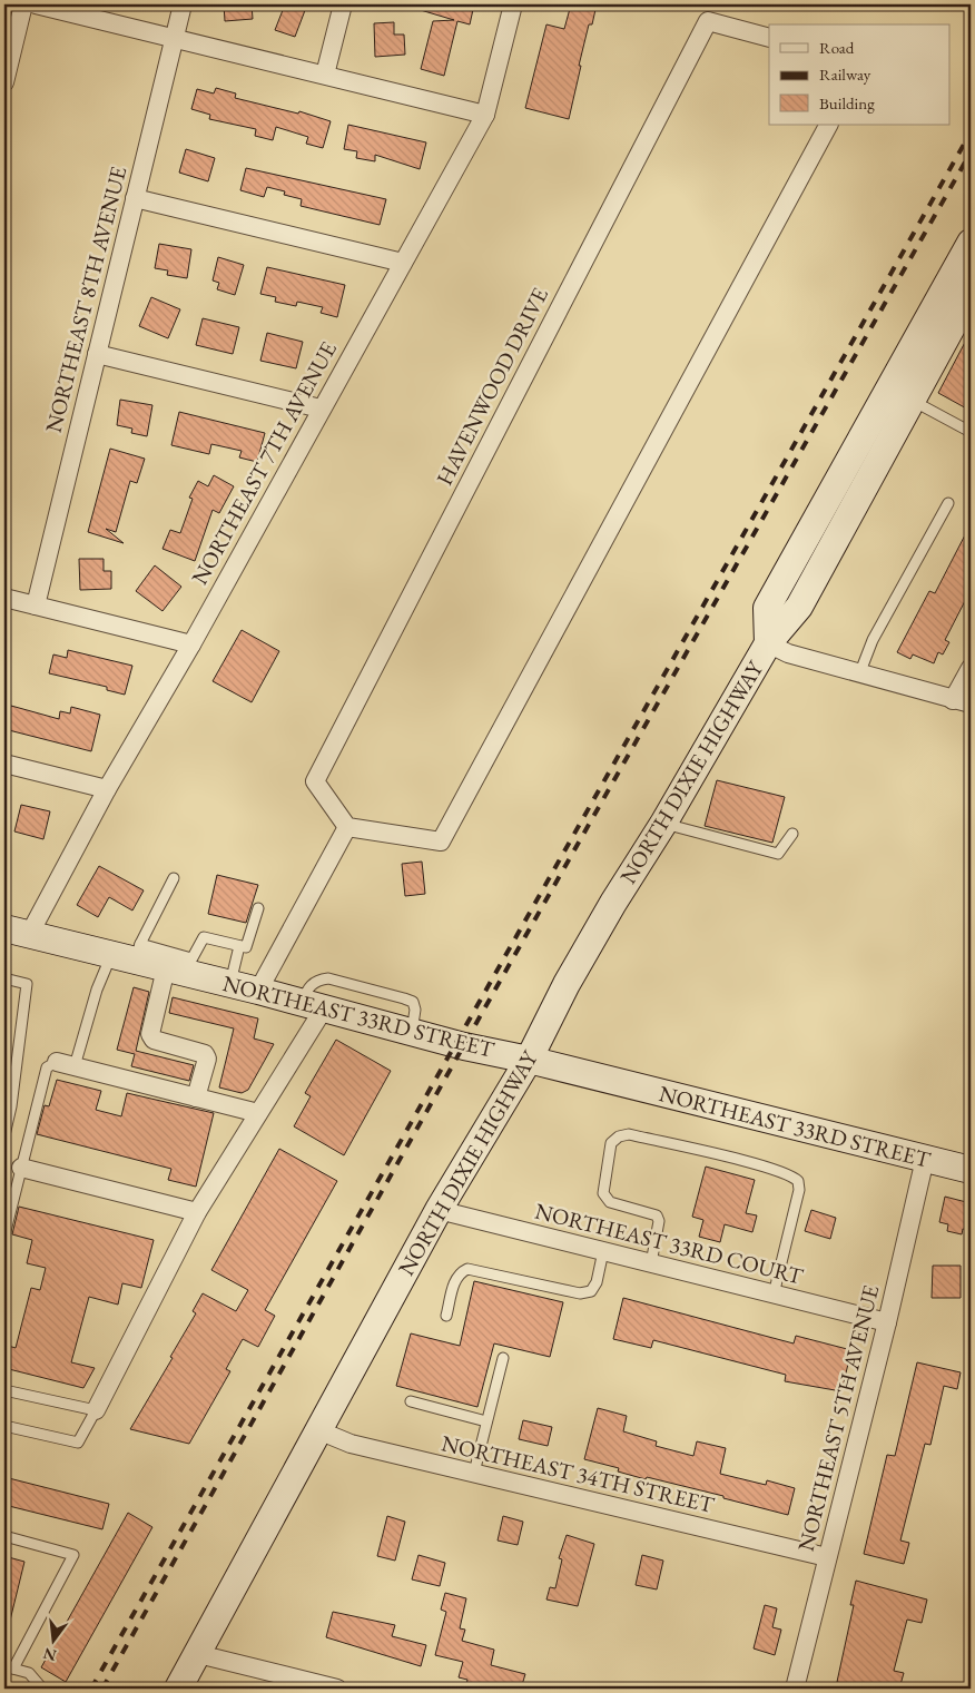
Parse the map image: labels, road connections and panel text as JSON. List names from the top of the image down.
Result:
{
  "streets": {
    "main road": ["NORTH DIXIE HIGHWAY", "NORTHEAST 33RD STREET"],
    "street": [
      "NORTHEAST 8TH AVENUE",
      "HAVENWOOD DRIVE",
      "NORTHEAST 7TH AVENUE",
      "NORTHEAST 33RD COURT",
      "NORTHEAST 5TH AVENUE",
      "NORTHEAST 34TH STREET"
    ]
  },
  "crossings": [
    ["NORTHEAST 7TH AVENUE", "NORTHEAST 33RD STREET"],
    ["NORTH DIXIE HIGHWAY", "NORTHEAST 33RD STREET"],
    ["NORTH DIXIE HIGHWAY", "NORTHEAST 33RD COURT"],
    ["NORTH DIXIE HIGHWAY", "NORTHEAST 34TH STREET"],
    ["NORTHEAST 33RD STREET", "NORTHEAST 5TH AVENUE"],
    ["NORTHEAST 33RD COURT", "NORTHEAST 5TH AVENUE"],
    ["NORTHEAST 5TH AVENUE", "NORTHEAST 34TH STREET"]
  ],
  "legend": ["Road", "Railway", "Building"],
  "north": "bottom"
}
